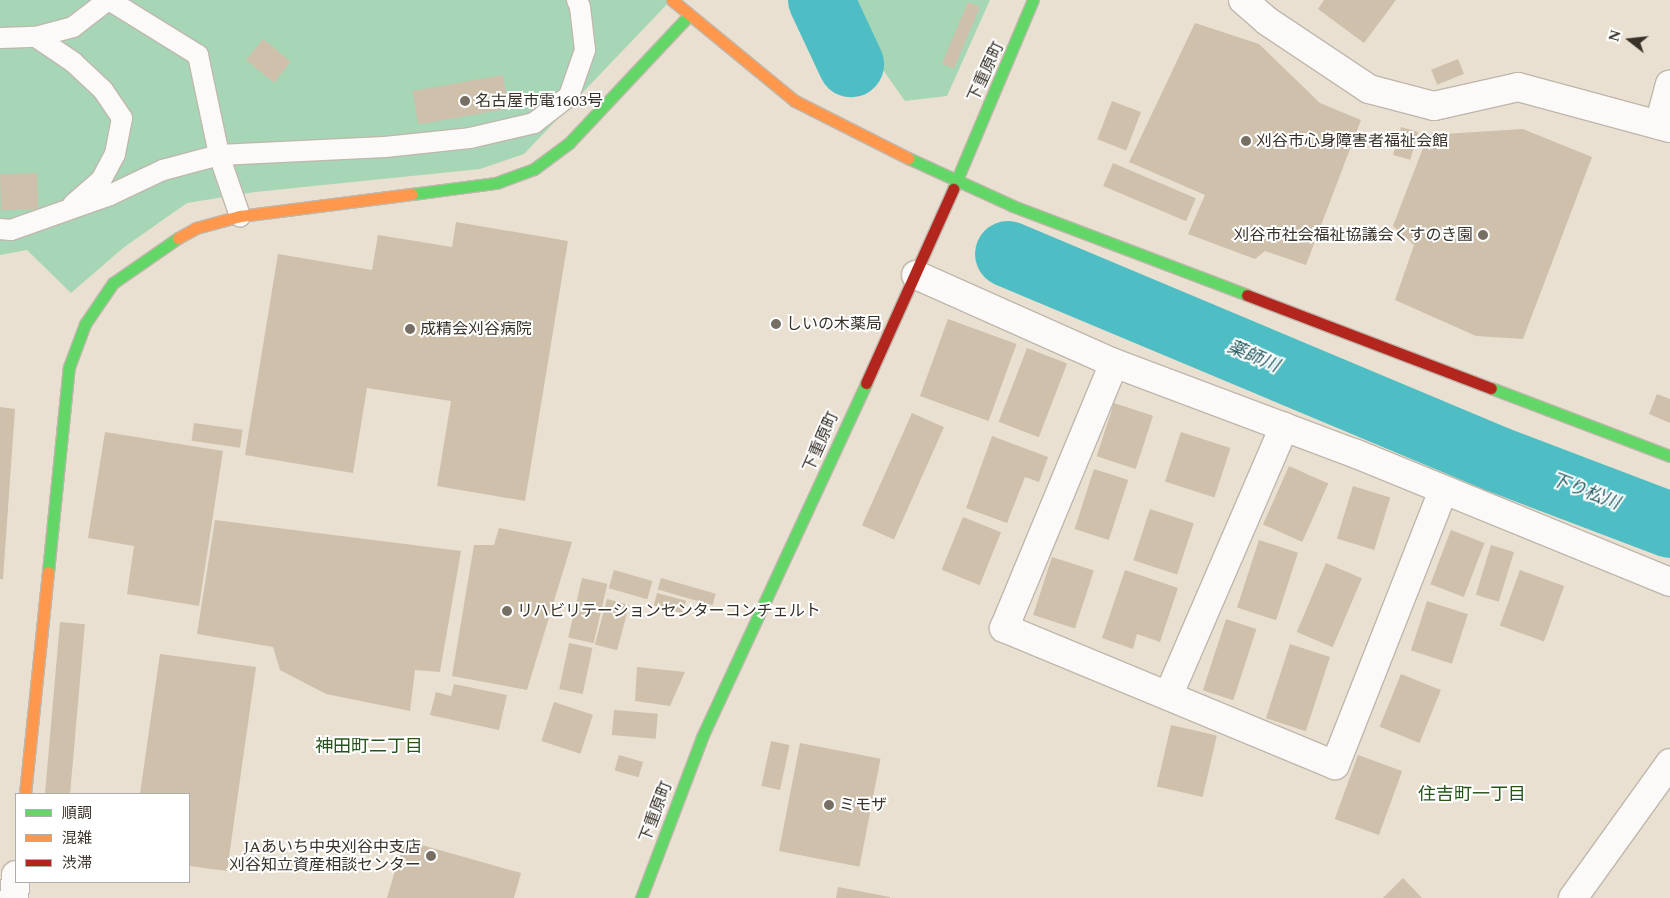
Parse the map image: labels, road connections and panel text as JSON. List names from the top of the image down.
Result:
{
  "streets": {
    "street": ["下重原町"]
  },
  "districts": ["神田町二丁目", "住吉町一丁目"],
  "water": ["薬師川", "下り松川"],
  "places": [
    "名古屋市電1603号",
    "刈谷市心身障害者福祉会館",
    "刈谷市社会福祉協議会くすのき園",
    "しいの木薬局",
    "成精会刈谷病院",
    "リハビリテーションセンターコンチェルト",
    "ミモザ",
    "JAあいち中央刈谷中支店 刈谷知立資産相談センター"
  ],
  "legend": ["順調", "混雑", "渋滞"],
  "north": "left"
}
